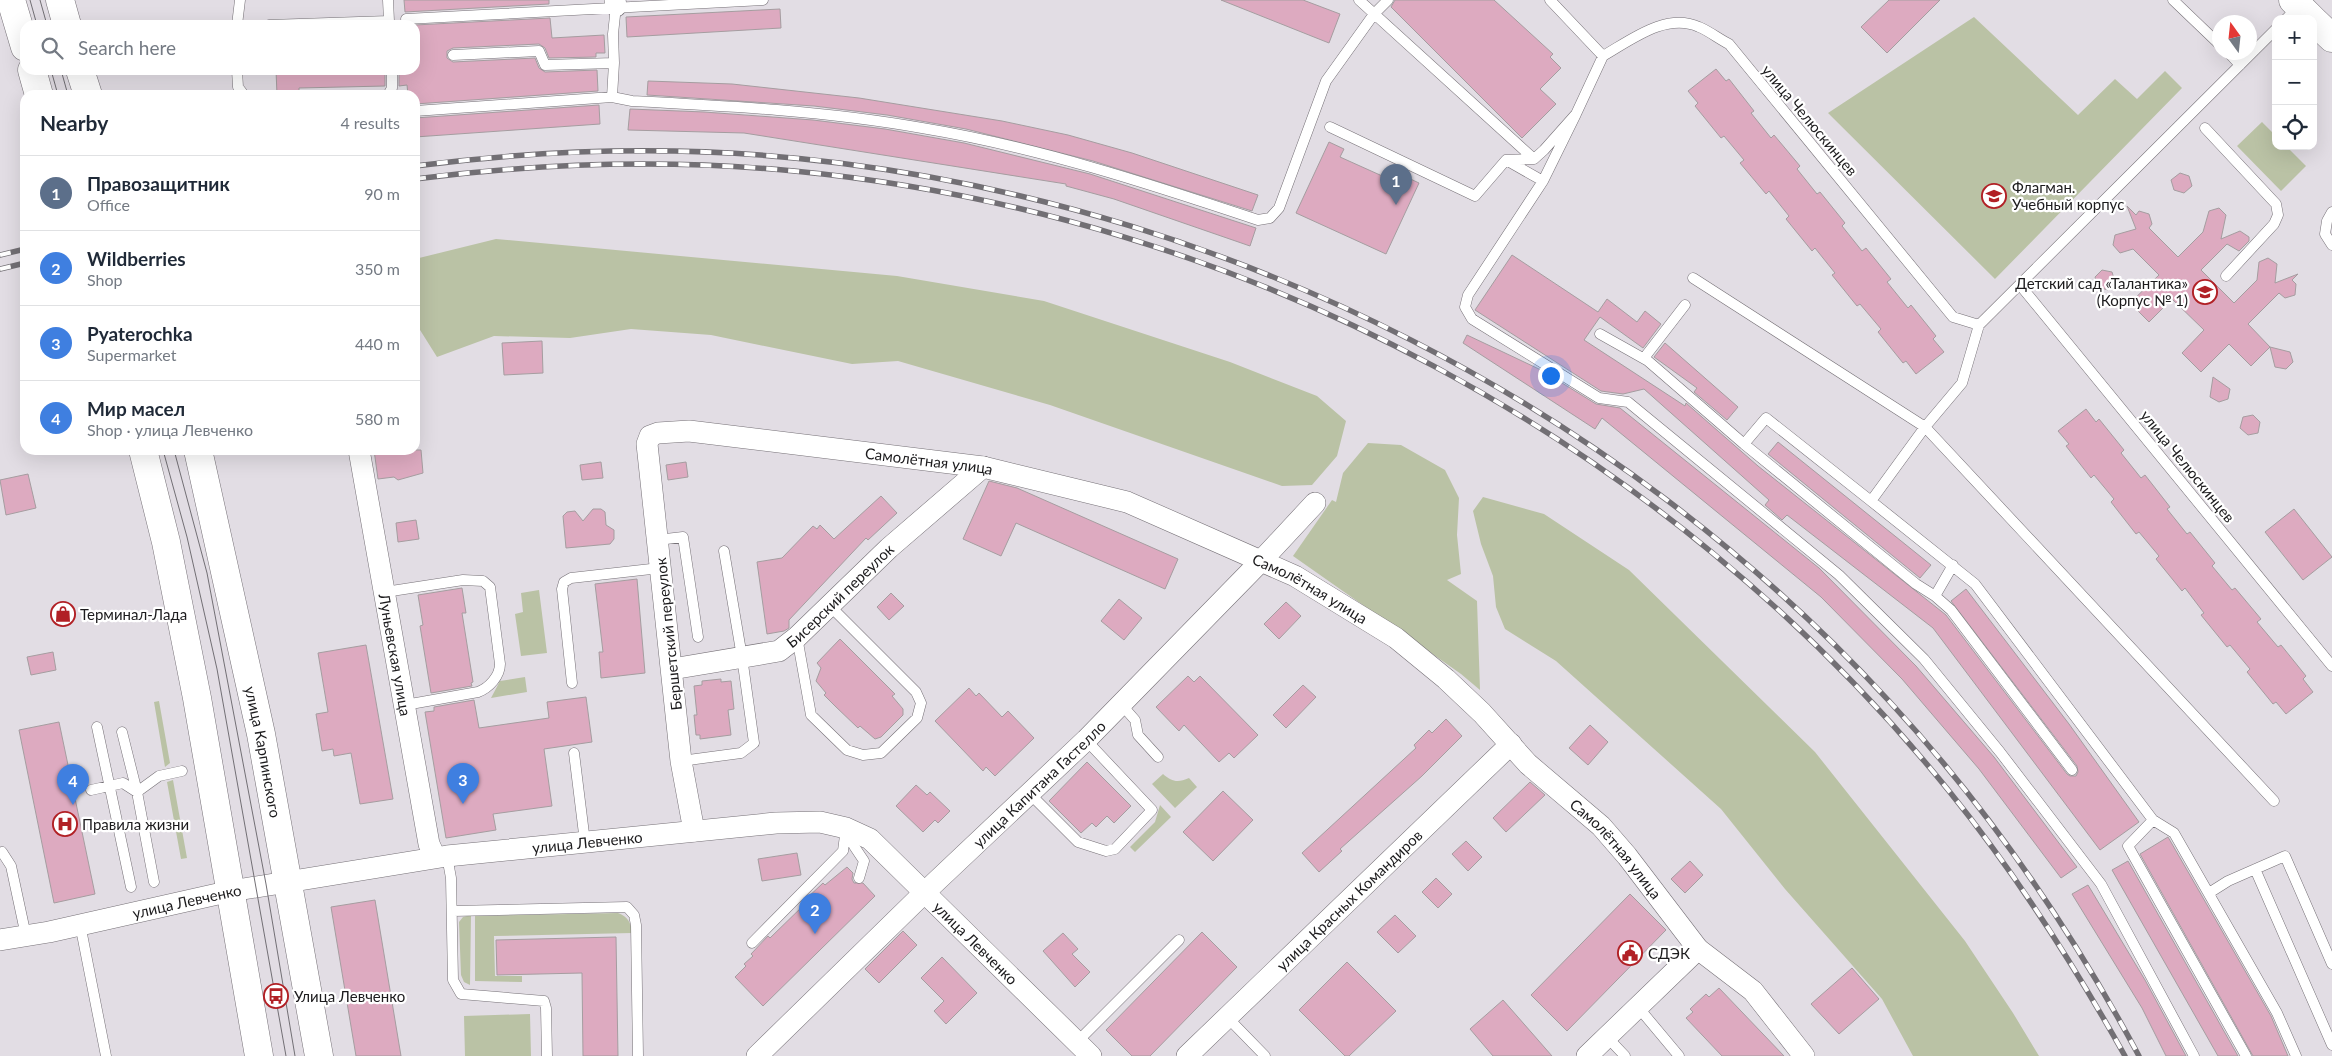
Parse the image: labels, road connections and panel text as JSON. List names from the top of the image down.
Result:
{
  "streets": {
    "main road": ["улица Карпинского"],
    "street": [
      "Самолётная улица",
      "Бисерский переулок",
      "Бершетский переулок",
      "Луньевская улица",
      "улица Капитана Гастелло",
      "улица Левченко",
      "улица Красных Командиров"
    ],
    "lane": ["улица Челюскинцев"]
  },
  "crossings": [
    ["Самолётная улица", "Бисерский переулок"],
    ["Самолётная улица", "Бершетский переулок"],
    ["Самолётная улица", "улица Капитана Гастелло"],
    ["Самолётная улица", "улица Красных Командиров"],
    ["Бисерский переулок", "Бершетский переулок"],
    ["Бершетский переулок", "улица Левченко"],
    ["Луньевская улица", "улица Левченко"],
    ["улица Карпинского", "улица Левченко"],
    ["улица Капитана Гастелло", "улица Левченко"]
  ],
  "places": {
    "school or university": ["Флагман. Учебный корпус", "Детский сад «Талантика» (Корпус № 1)"],
    "shop": ["Терминал-Лада"],
    "hospital": ["Правила жизни"],
    "public building": ["СДЭК"],
    "bus stop": ["Улица Левченко"]
  },
  "north": "top",
  "page": {
    "map_buttons": ["+", "−"],
    "search": "Search here",
    "heading": ["Nearby", "4 results"],
    "list": [
      {
        "mark": "1",
        "name": "Правозащитник",
        "note": "Office",
        "value": "90 m"
      },
      {
        "mark": "2",
        "name": "Wildberries",
        "note": "Shop",
        "value": "350 m"
      },
      {
        "mark": "3",
        "name": "Pyaterochka",
        "note": "Supermarket",
        "value": "440 m"
      },
      {
        "mark": "4",
        "name": "Мир масел",
        "note": "Shop · улица Левченко",
        "value": "580 m"
      }
    ],
    "pins": [
      "1",
      "3",
      "4",
      "2"
    ]
  }
}
